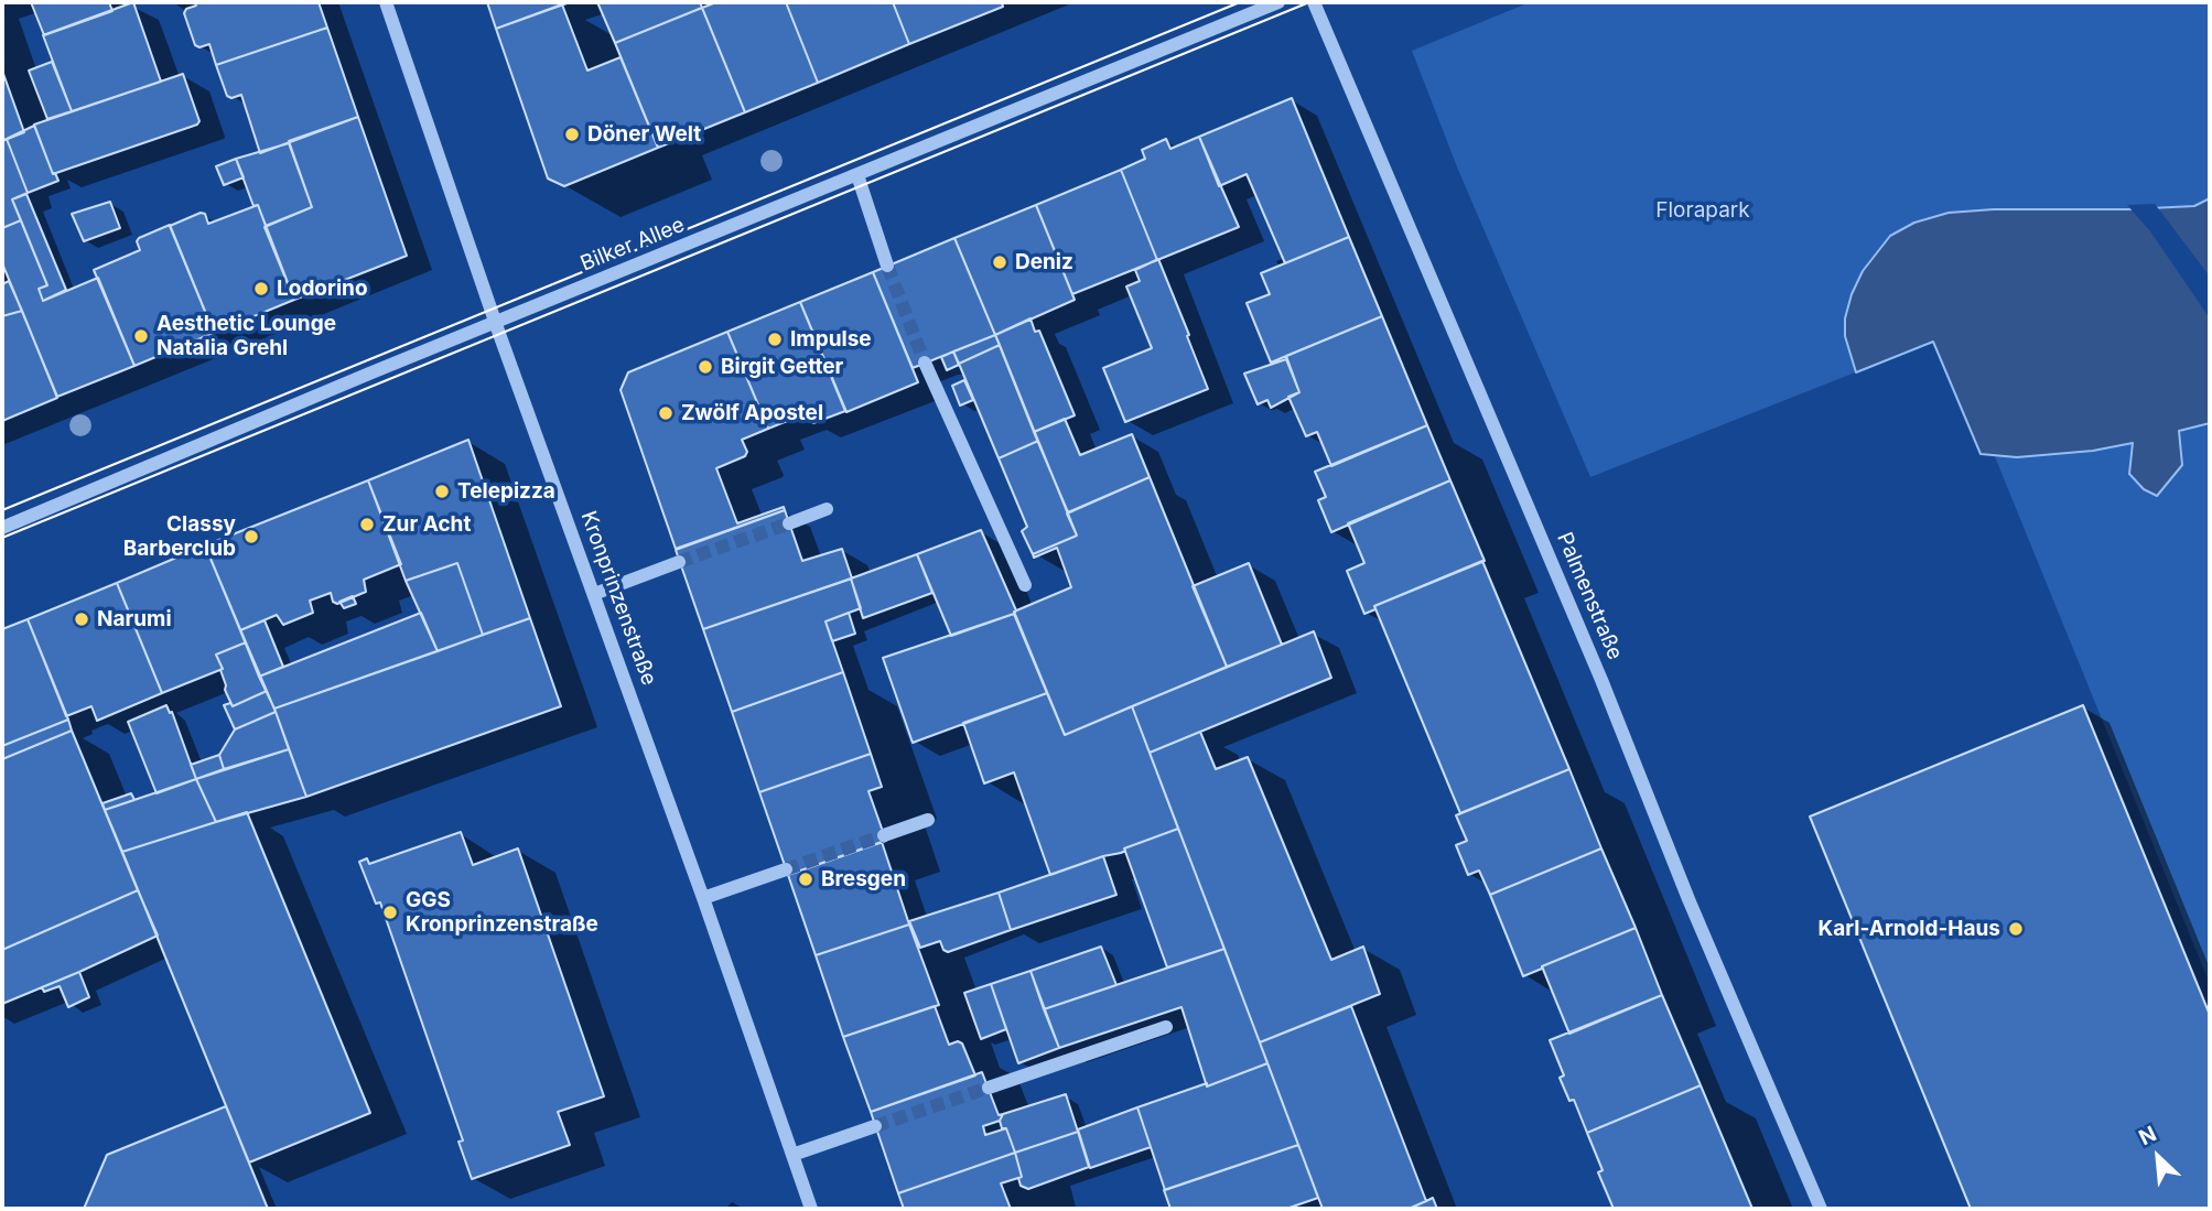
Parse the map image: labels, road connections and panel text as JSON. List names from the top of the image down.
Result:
{
  "streets": {
    "street": ["Bilker Allee", "Palmenstraße", "Kronprinzenstraße"]
  },
  "crossings": [
    ["Bilker Allee", "Kronprinzenstraße"]
  ],
  "parks": ["Florapark"],
  "places": [
    "Döner Welt",
    "Deniz",
    "Lodorino",
    "Aesthetic Lounge Natalia Grehl",
    "Impulse",
    "Birgit Getter",
    "Zwölf Apostel",
    "Telepizza",
    "Zur Acht",
    "Classy Barberclub",
    "Narumi",
    "Bresgen",
    "GGS Kronprinzenstraße",
    "Karl-Arnold-Haus"
  ],
  "north": "top left"
}
